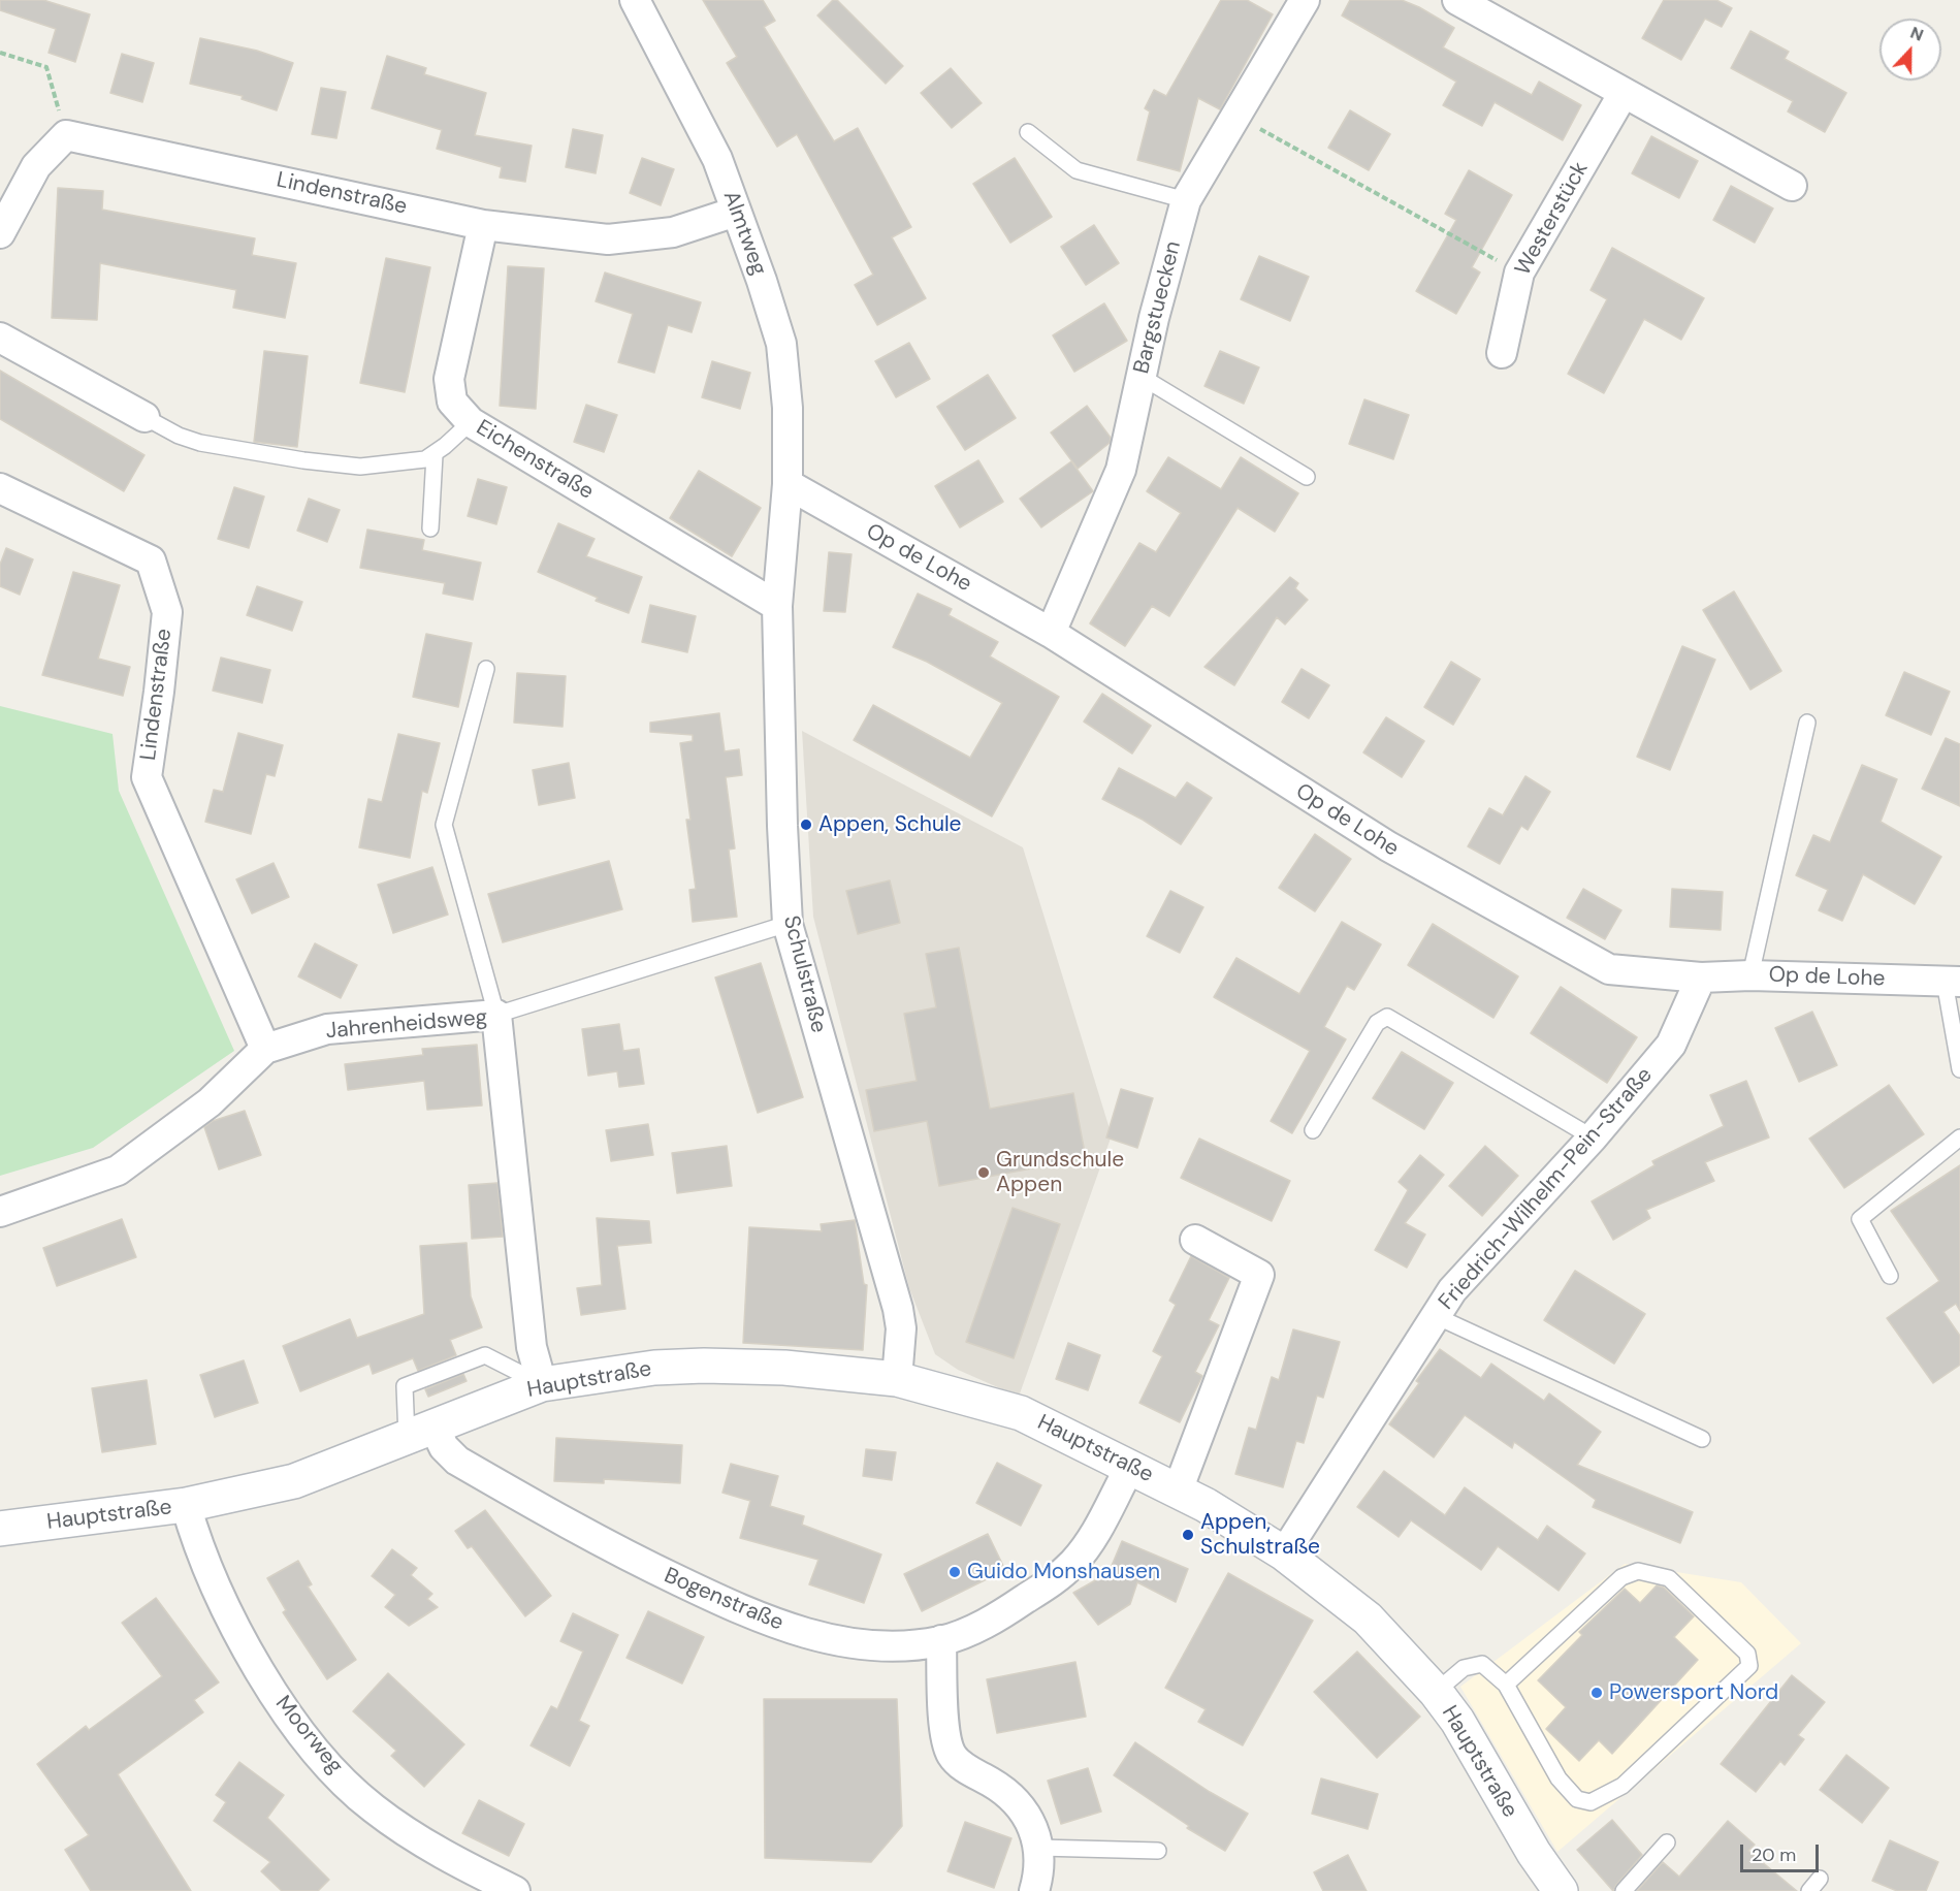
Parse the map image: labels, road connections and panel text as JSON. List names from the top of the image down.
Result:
{
  "streets": {
    "main road": ["Hauptstraße"],
    "street": [
      "Lindenstraße",
      "Westerstück",
      "Almtweg",
      "Bargstuecken",
      "Eichenstraße",
      "Op de Lohe",
      "Schulstraße",
      "Jahrenheidsweg",
      "Friedrich-Wilhelm-Pein-Straße",
      "Bogenstraße",
      "Moorweg"
    ]
  },
  "crossings": [
    ["Lindenstraße", "Almtweg"],
    ["Lindenstraße", "Eichenstraße"],
    ["Lindenstraße", "Jahrenheidsweg"],
    ["Almtweg", "Op de Lohe"],
    ["Almtweg", "Schulstraße"],
    ["Bargstuecken", "Op de Lohe"],
    ["Eichenstraße", "Schulstraße"],
    ["Op de Lohe", "Schulstraße"],
    ["Op de Lohe", "Friedrich-Wilhelm-Pein-Straße"],
    ["Schulstraße", "Hauptstraße"],
    ["Jahrenheidsweg", "Hauptstraße"],
    ["Friedrich-Wilhelm-Pein-Straße", "Hauptstraße"],
    ["Hauptstraße", "Bogenstraße"],
    ["Hauptstraße", "Moorweg"]
  ],
  "places": [
    "Appen, Schule",
    "Grundschule Appen",
    "Appen, Schulstraße",
    "Guido Monshausen",
    "Powersport Nord"
  ],
  "scale_bar": "20 m",
  "north": "top"
}
